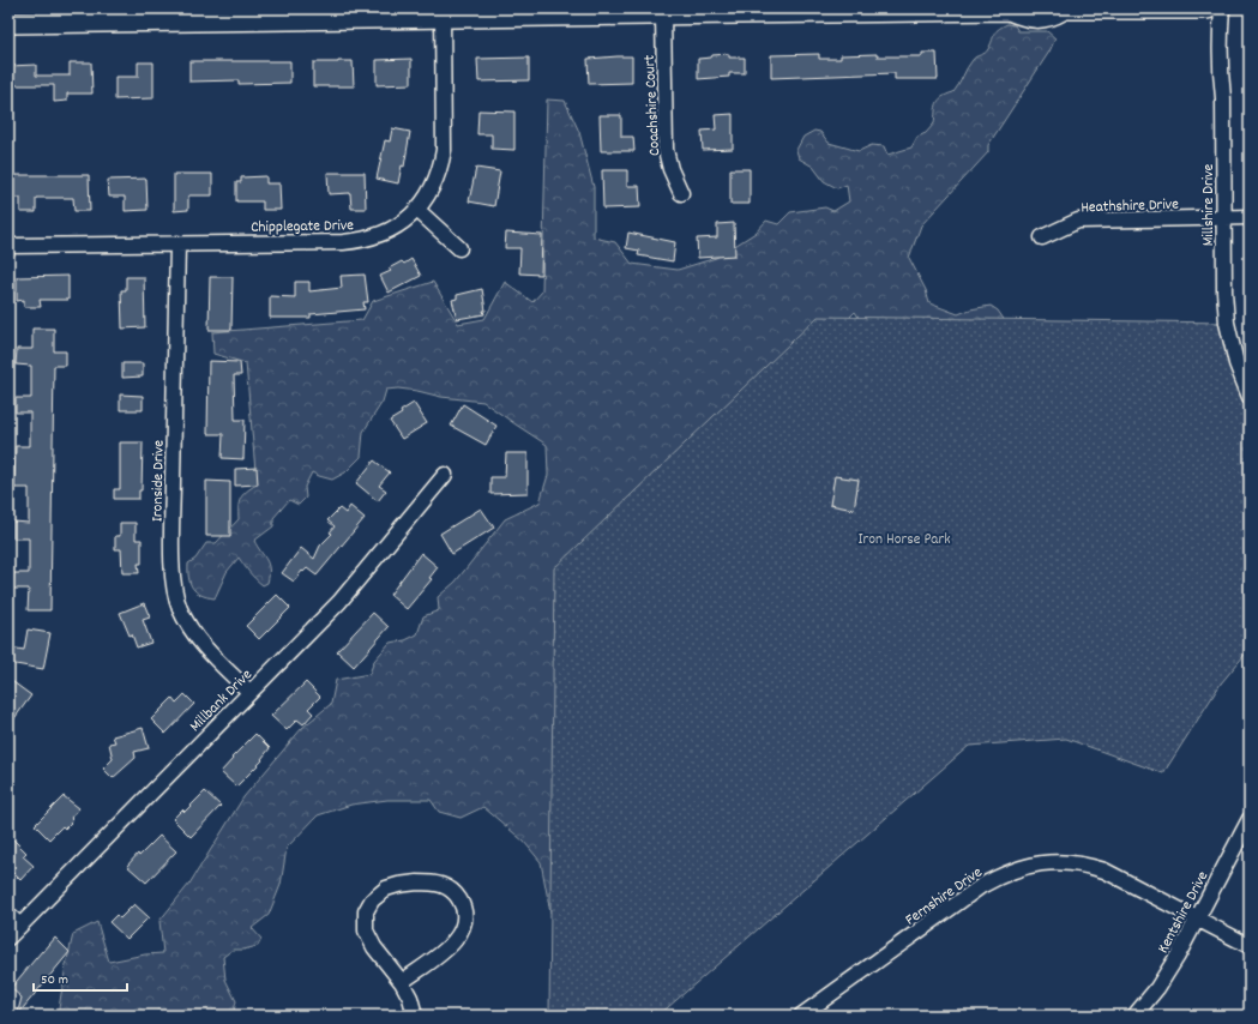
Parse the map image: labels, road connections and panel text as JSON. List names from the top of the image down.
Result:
{
  "streets": {
    "street": [
      "Coachshire Court",
      "Heathshire Drive",
      "Millshire Drive",
      "Chipplegate Drive",
      "Ironside Drive",
      "Millbank Drive",
      "Fernshire Drive",
      "Kentshire Drive"
    ]
  },
  "crossings": [
    ["Heathshire Drive", "Millshire Drive"],
    ["Chipplegate Drive", "Ironside Drive"],
    ["Ironside Drive", "Millbank Drive"],
    ["Fernshire Drive", "Kentshire Drive"]
  ],
  "parks": ["Iron Horse Park"],
  "scale_bar": "50 m"
}
